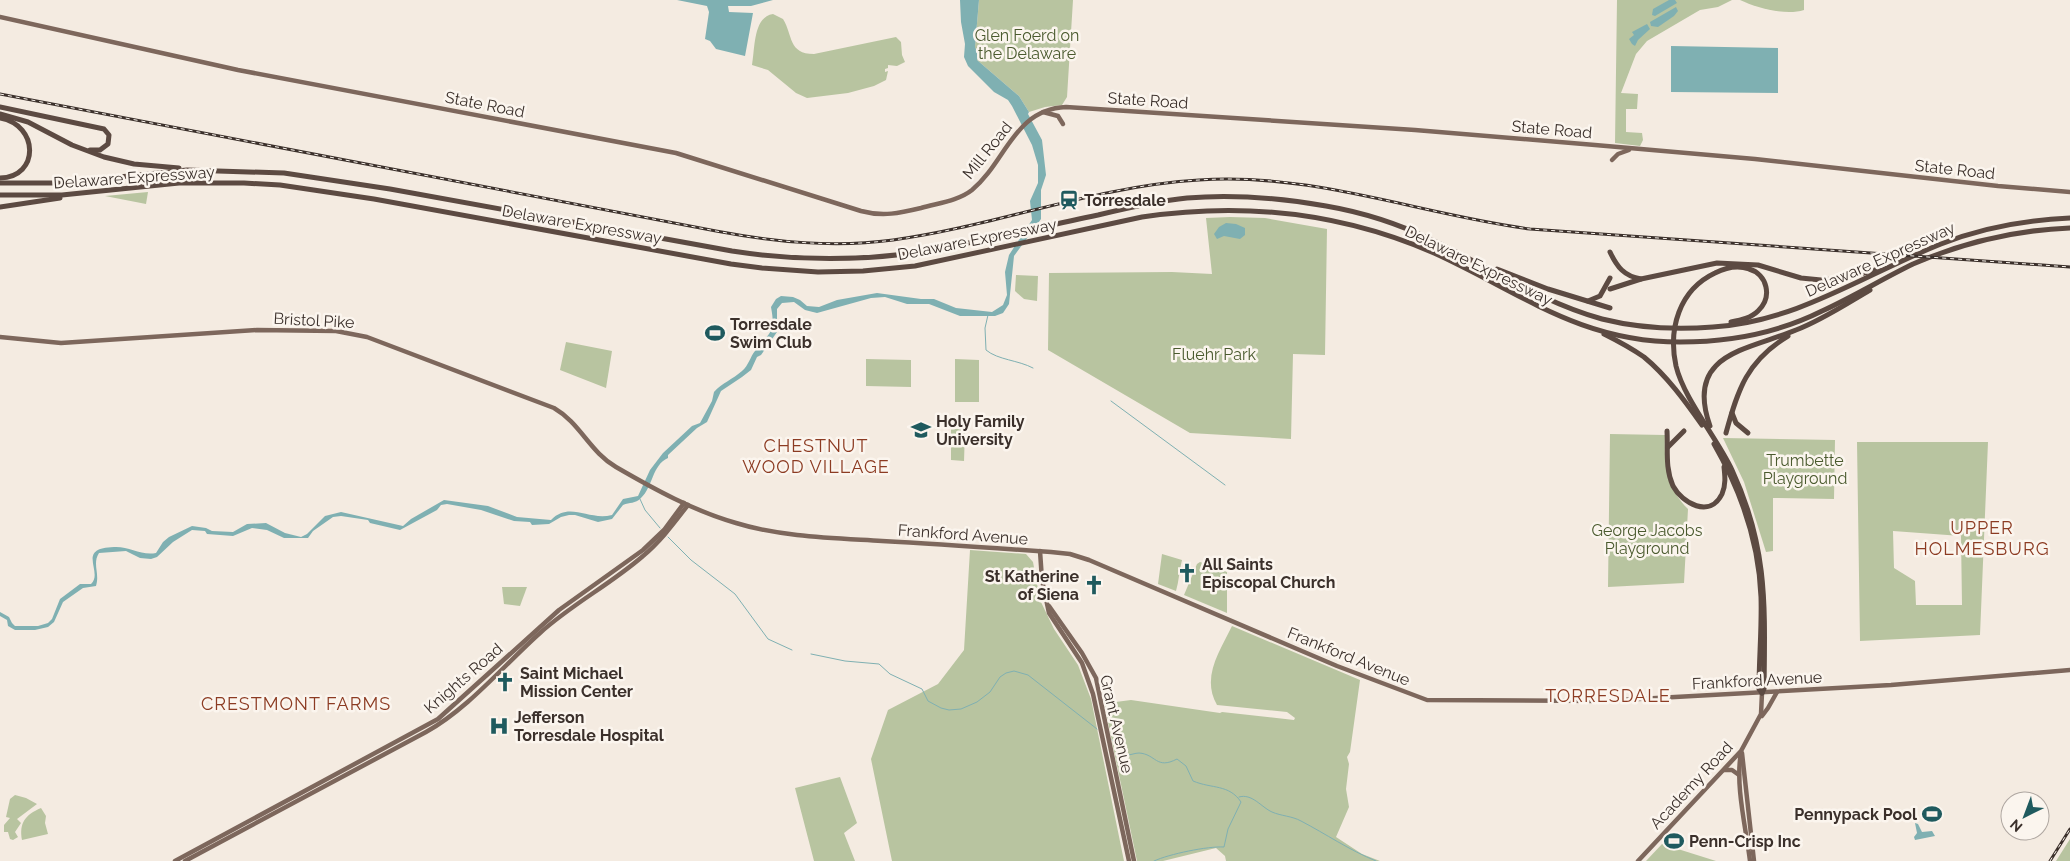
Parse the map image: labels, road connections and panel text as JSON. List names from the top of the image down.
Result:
{
  "streets": {
    "highway": ["Delaware Expressway"],
    "main road": [
      "State Road",
      "Mill Road",
      "Bristol Pike",
      "Frankford Avenue",
      "Knights Road",
      "Grant Avenue",
      "Academy Road"
    ]
  },
  "crossings": [
    ["State Road", "Mill Road"],
    ["Bristol Pike", "Frankford Avenue"],
    ["Frankford Avenue", "Knights Road"],
    ["Frankford Avenue", "Grant Avenue"],
    ["Frankford Avenue", "Academy Road"]
  ],
  "districts": [
    "CHESTNUT WOOD VILLAGE",
    "UPPER HOLMESBURG",
    "TORRESDALE",
    "CRESTMONT FARMS"
  ],
  "parks": [
    "Glen Foerd on the Delaware",
    "Fluehr Park",
    "Trumbette Playground",
    "George Jacobs Playground"
  ],
  "places": {
    "station": ["Torresdale"],
    "sports": ["Torresdale Swim Club", "Pennypack Pool", "Penn-Crisp Inc"],
    "school or university": ["Holy Family University"],
    "church": ["All Saints Episcopal Church", "St Katherine of Siena", "Saint Michael Mission Center"],
    "hospital": ["Jefferson Torresdale Hospital"]
  },
  "north": "bottom left"
}
